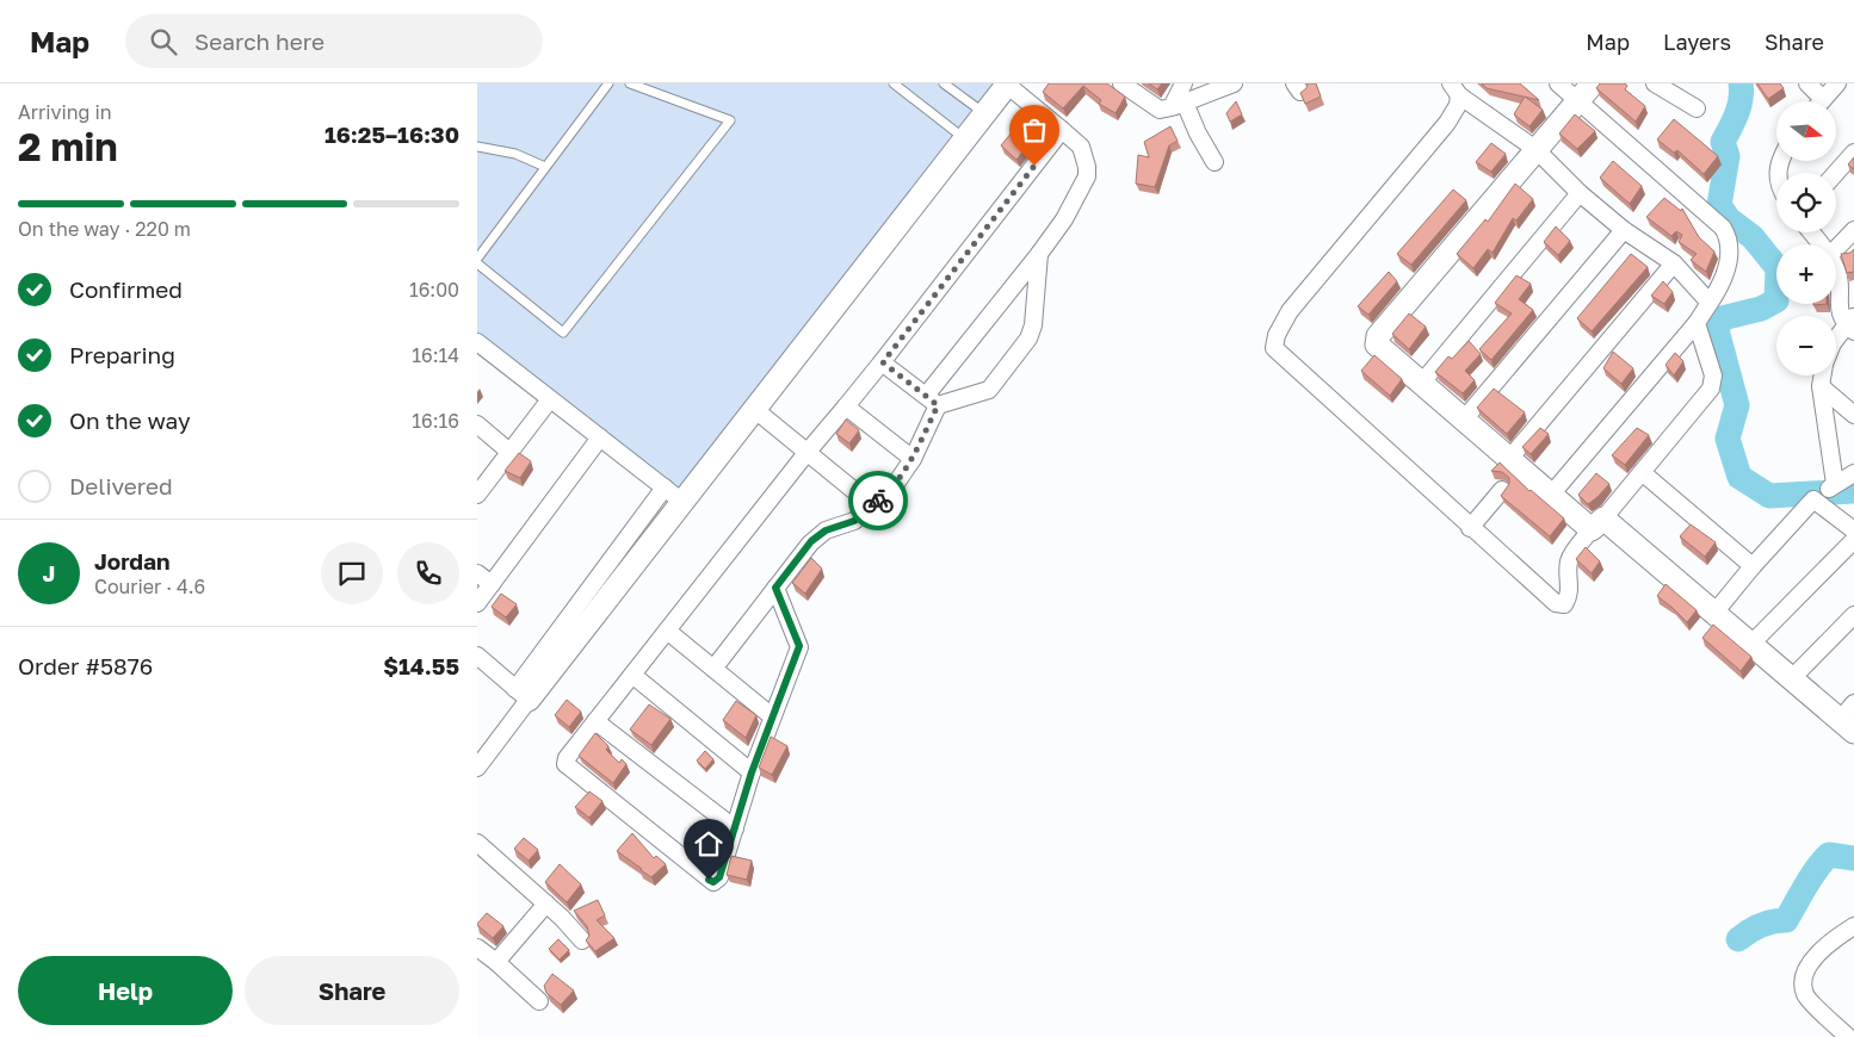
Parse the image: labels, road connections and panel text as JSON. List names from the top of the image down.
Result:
{
  "north": "right",
  "page": {
    "header": "Map",
    "search": "Search here",
    "nav": ["Map", "Layers", "Share"],
    "heading": ["2 min", "Arriving in", "16:25–16:30"],
    "panel": [
      "Jordan",
      "Courier · 4.6",
      "Order #5876",
      "$14.55"
    ],
    "map_buttons": ["+", "−"],
    "bar": "On the way · 220 m",
    "list": [
      ["Confirmed", "16:00"],
      ["Preparing", "16:14"],
      ["On the way", "16:16"],
      "Delivered"
    ],
    "round": "J",
    "buttons": ["Help", "Share"]
  }
}
